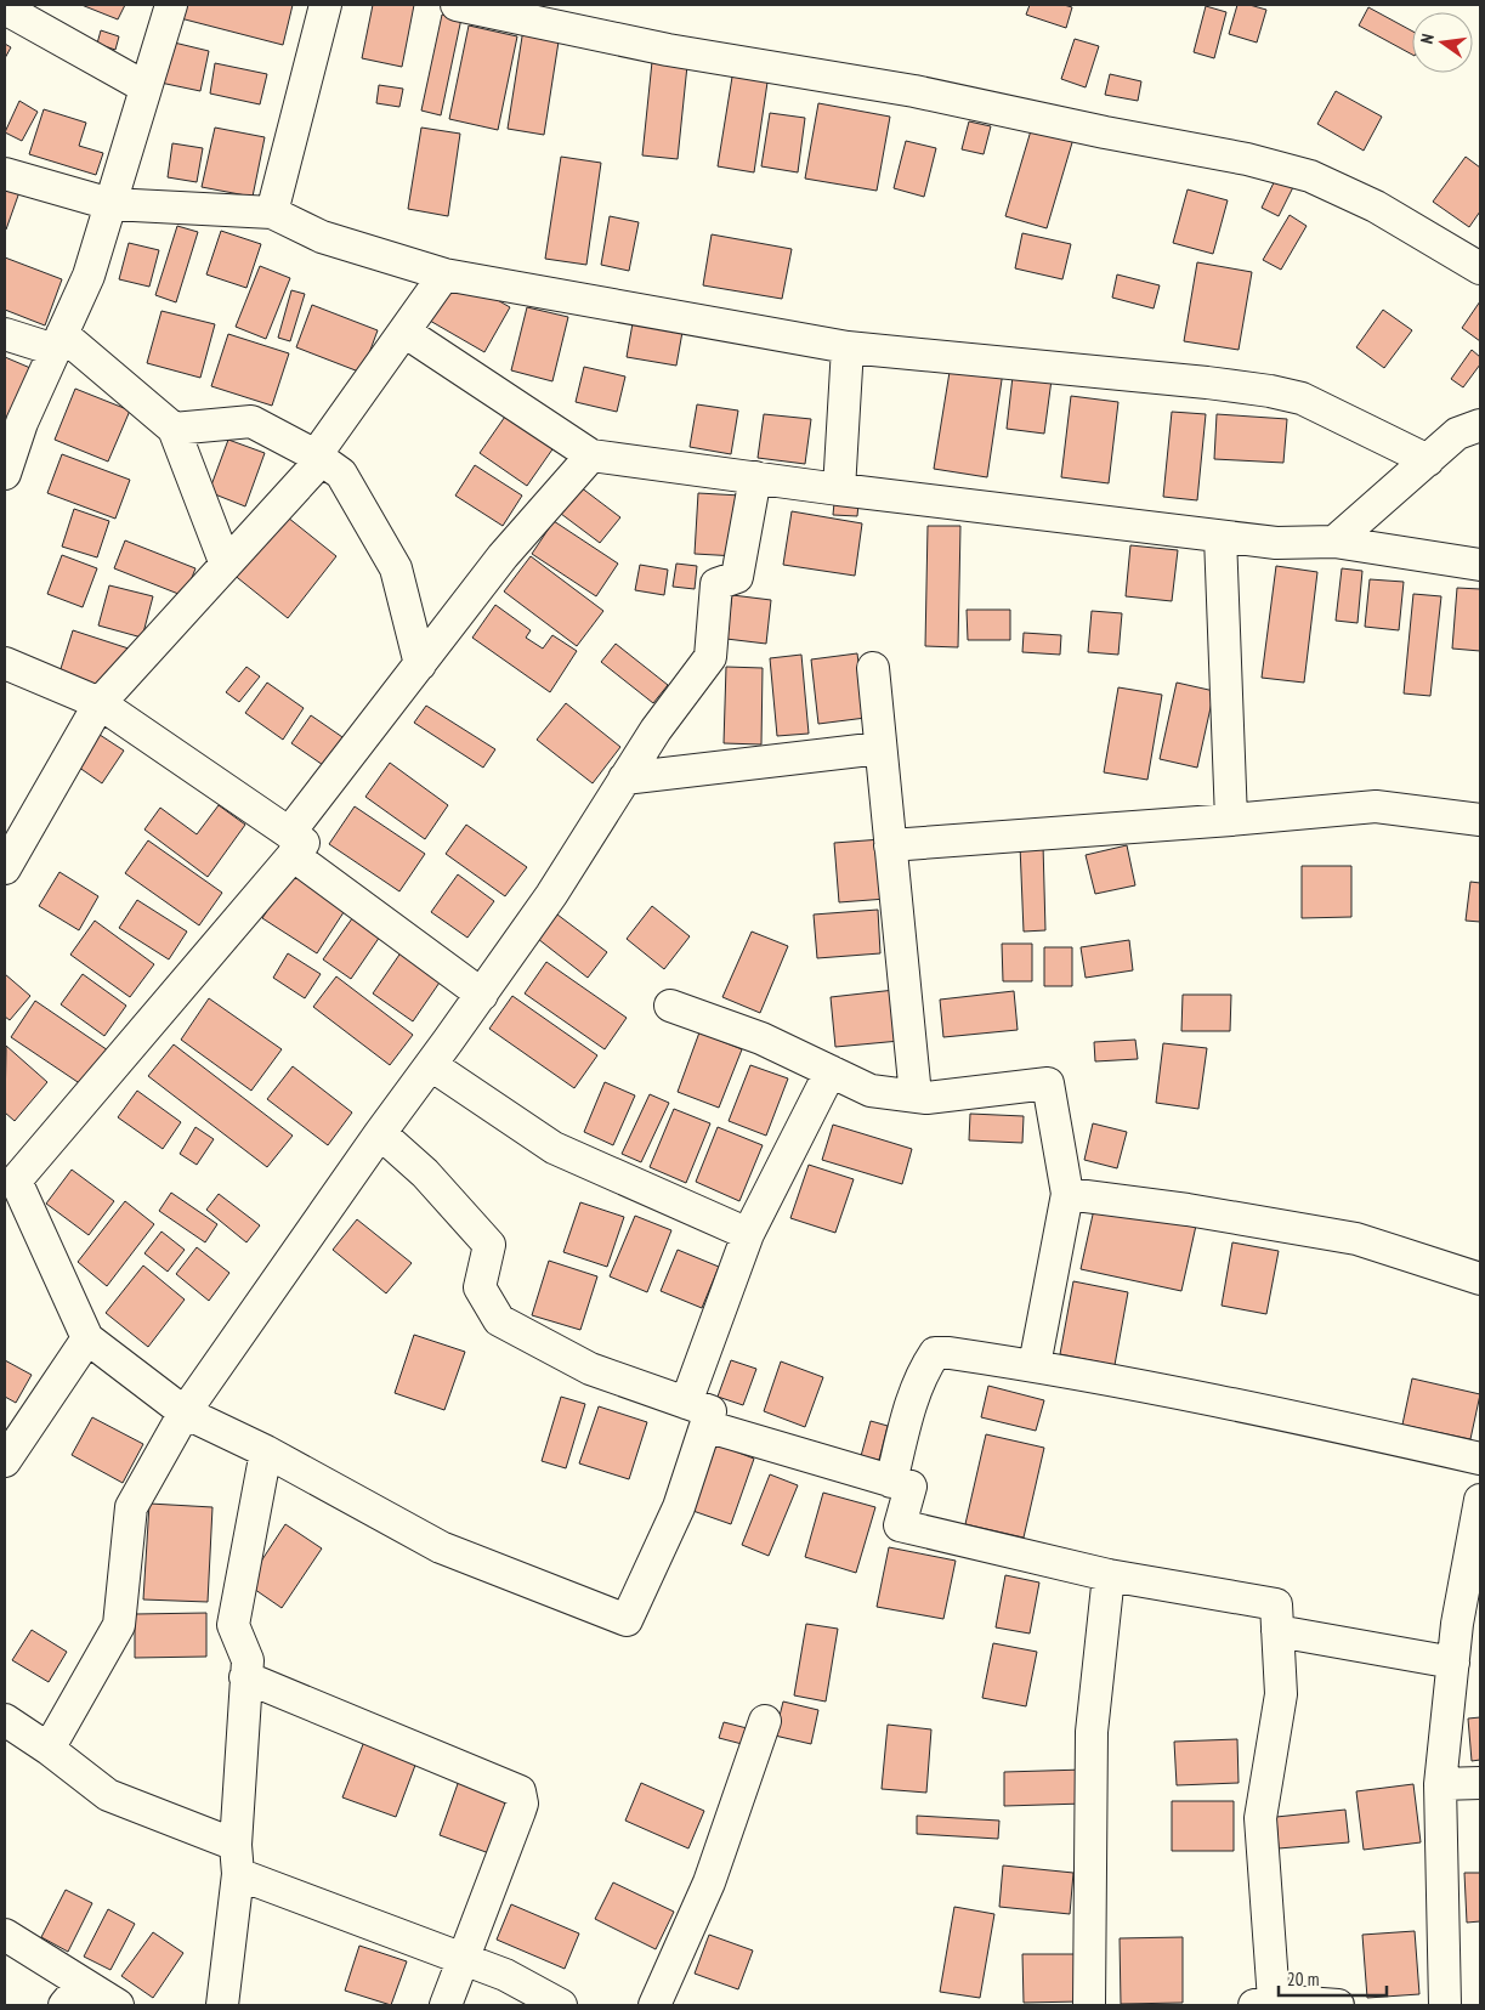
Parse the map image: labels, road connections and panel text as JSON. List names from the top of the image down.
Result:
{
  "scale_bar": "20 m",
  "north": "left"
}
